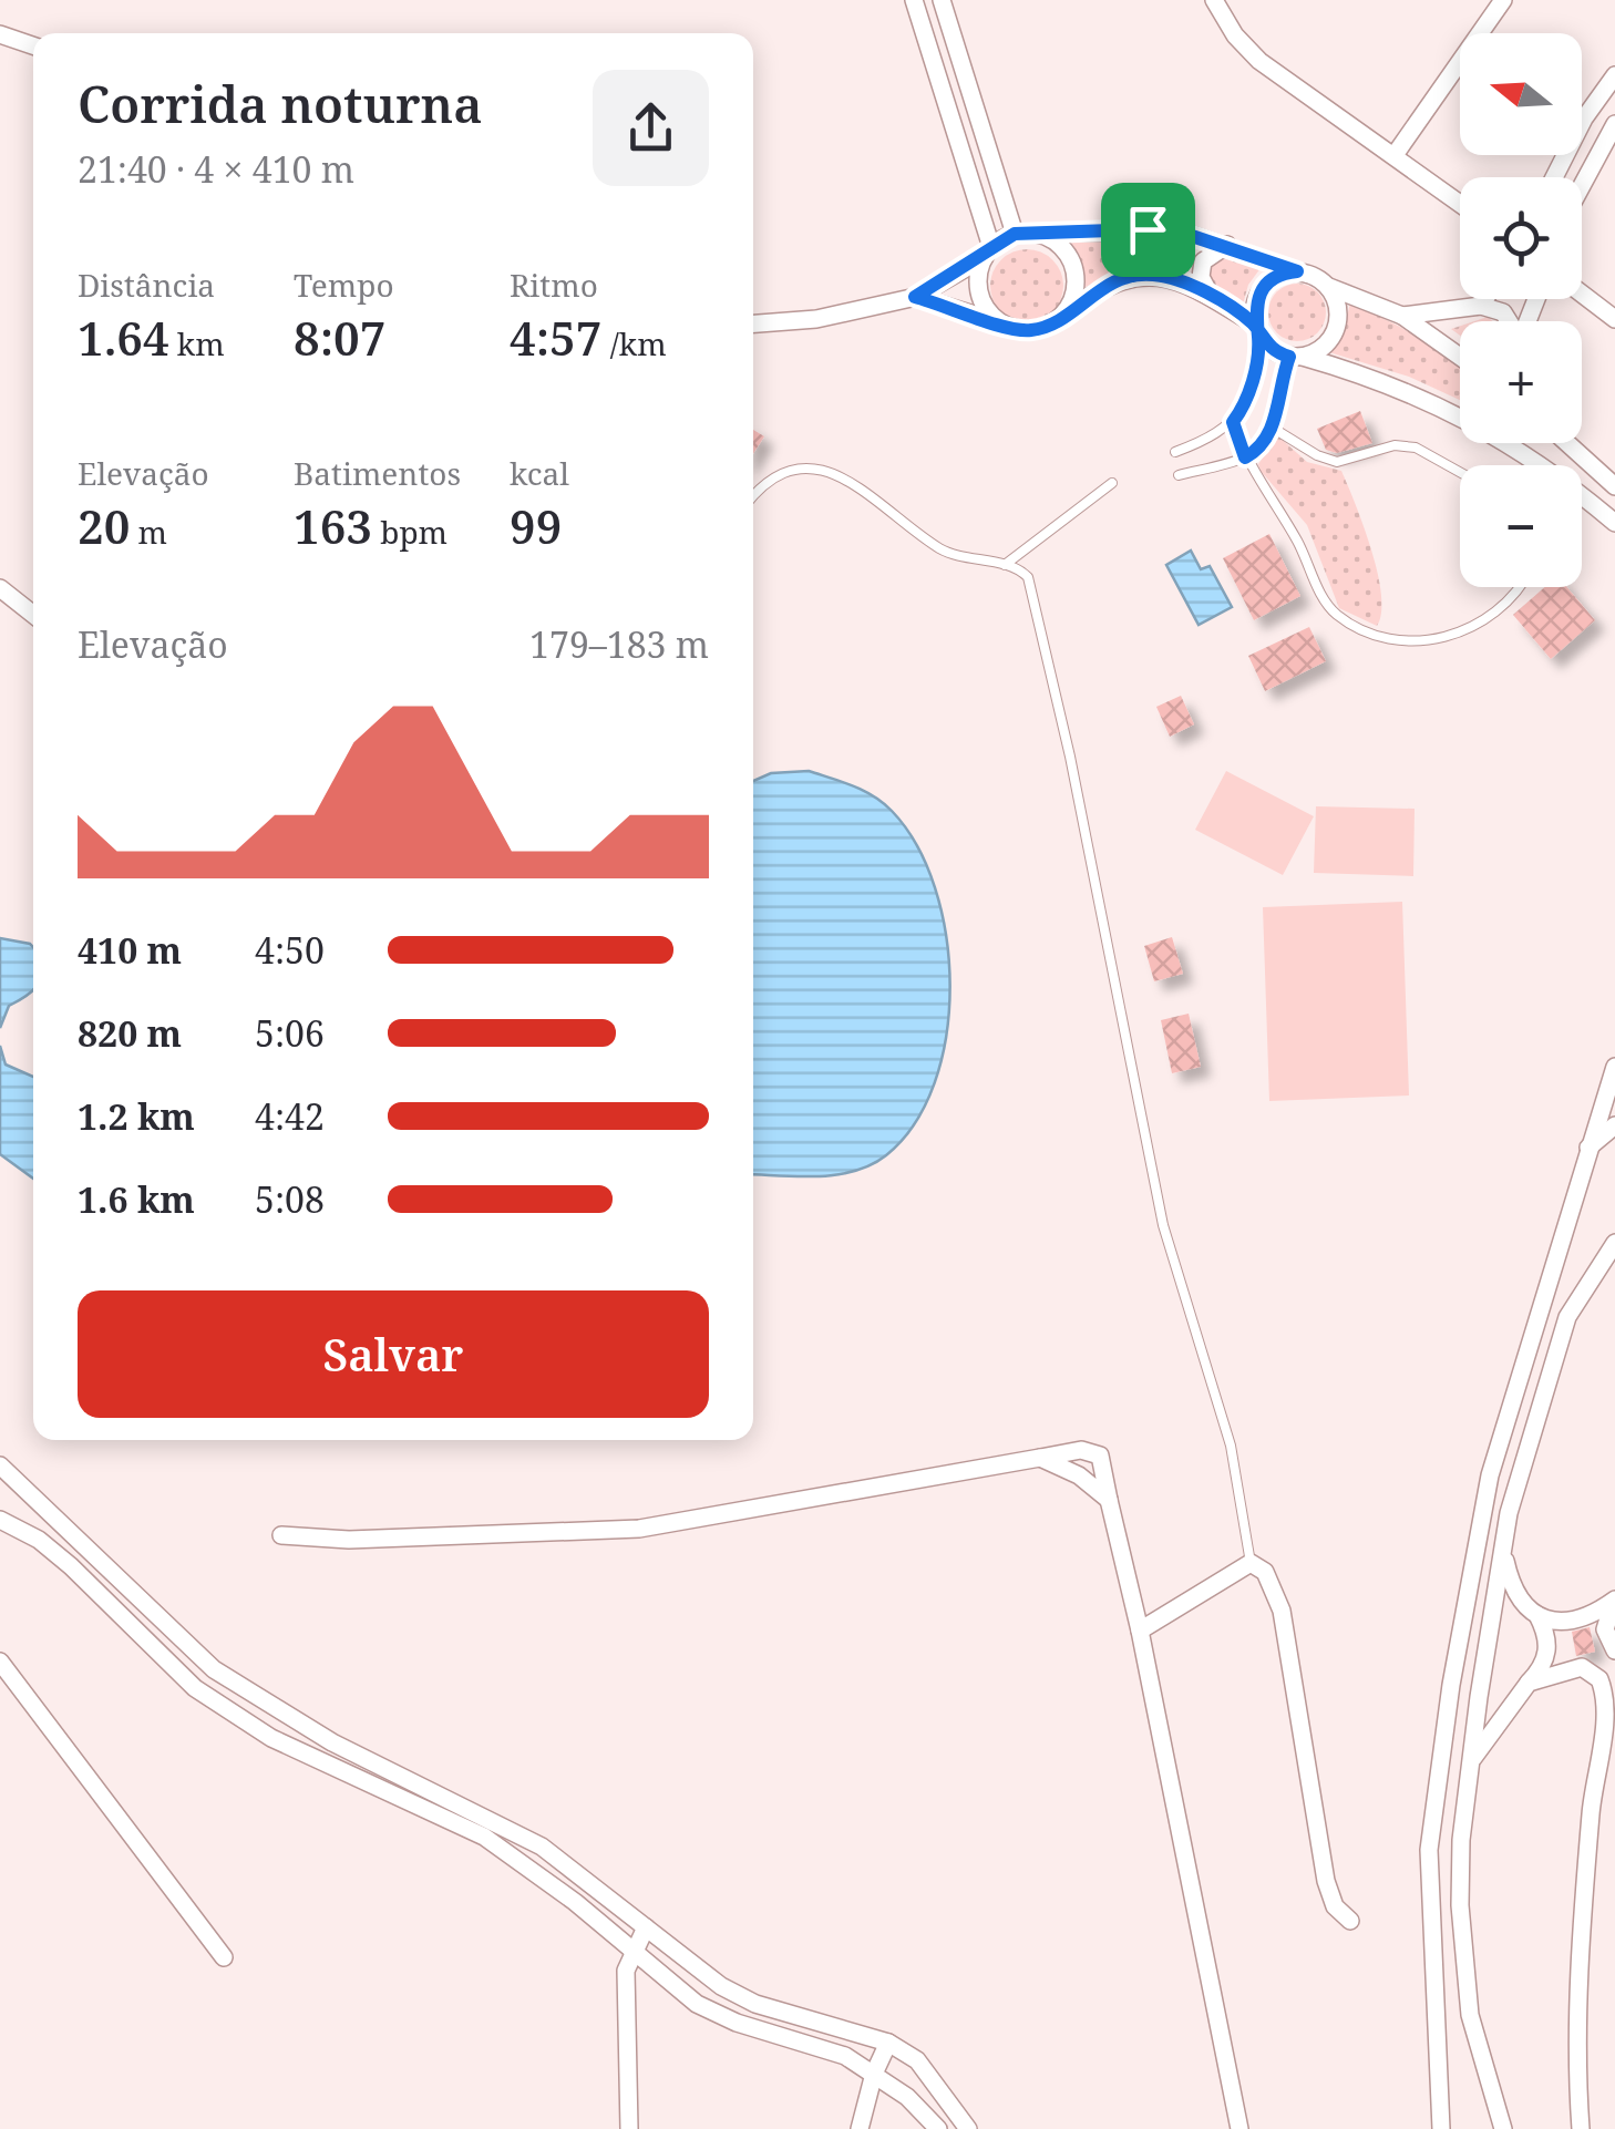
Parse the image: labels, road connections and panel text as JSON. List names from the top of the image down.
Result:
{
  "north": "left",
  "page": {
    "map_buttons": ["+", "−"],
    "heading": ["Corrida noturna", "21:40 · 4 × 410 m"],
    "stats": [
      ["Distância", "1.64 km"],
      ["Tempo", "8:07"],
      ["Ritmo", "4:57 /km"],
      ["Elevação", "20 m"],
      ["Batimentos", "163 bpm"],
      ["kcal", "99"]
    ],
    "chart": ["Elevação", "179–183 m"],
    "list": [
      {
        "name": "410 m",
        "note": "4:50"
      },
      {
        "name": "820 m",
        "note": "5:06"
      },
      {
        "name": "1.2 km",
        "note": "4:42"
      },
      {
        "name": "1.6 km",
        "note": "5:08"
      }
    ],
    "buttons": "Salvar"
  }
}
